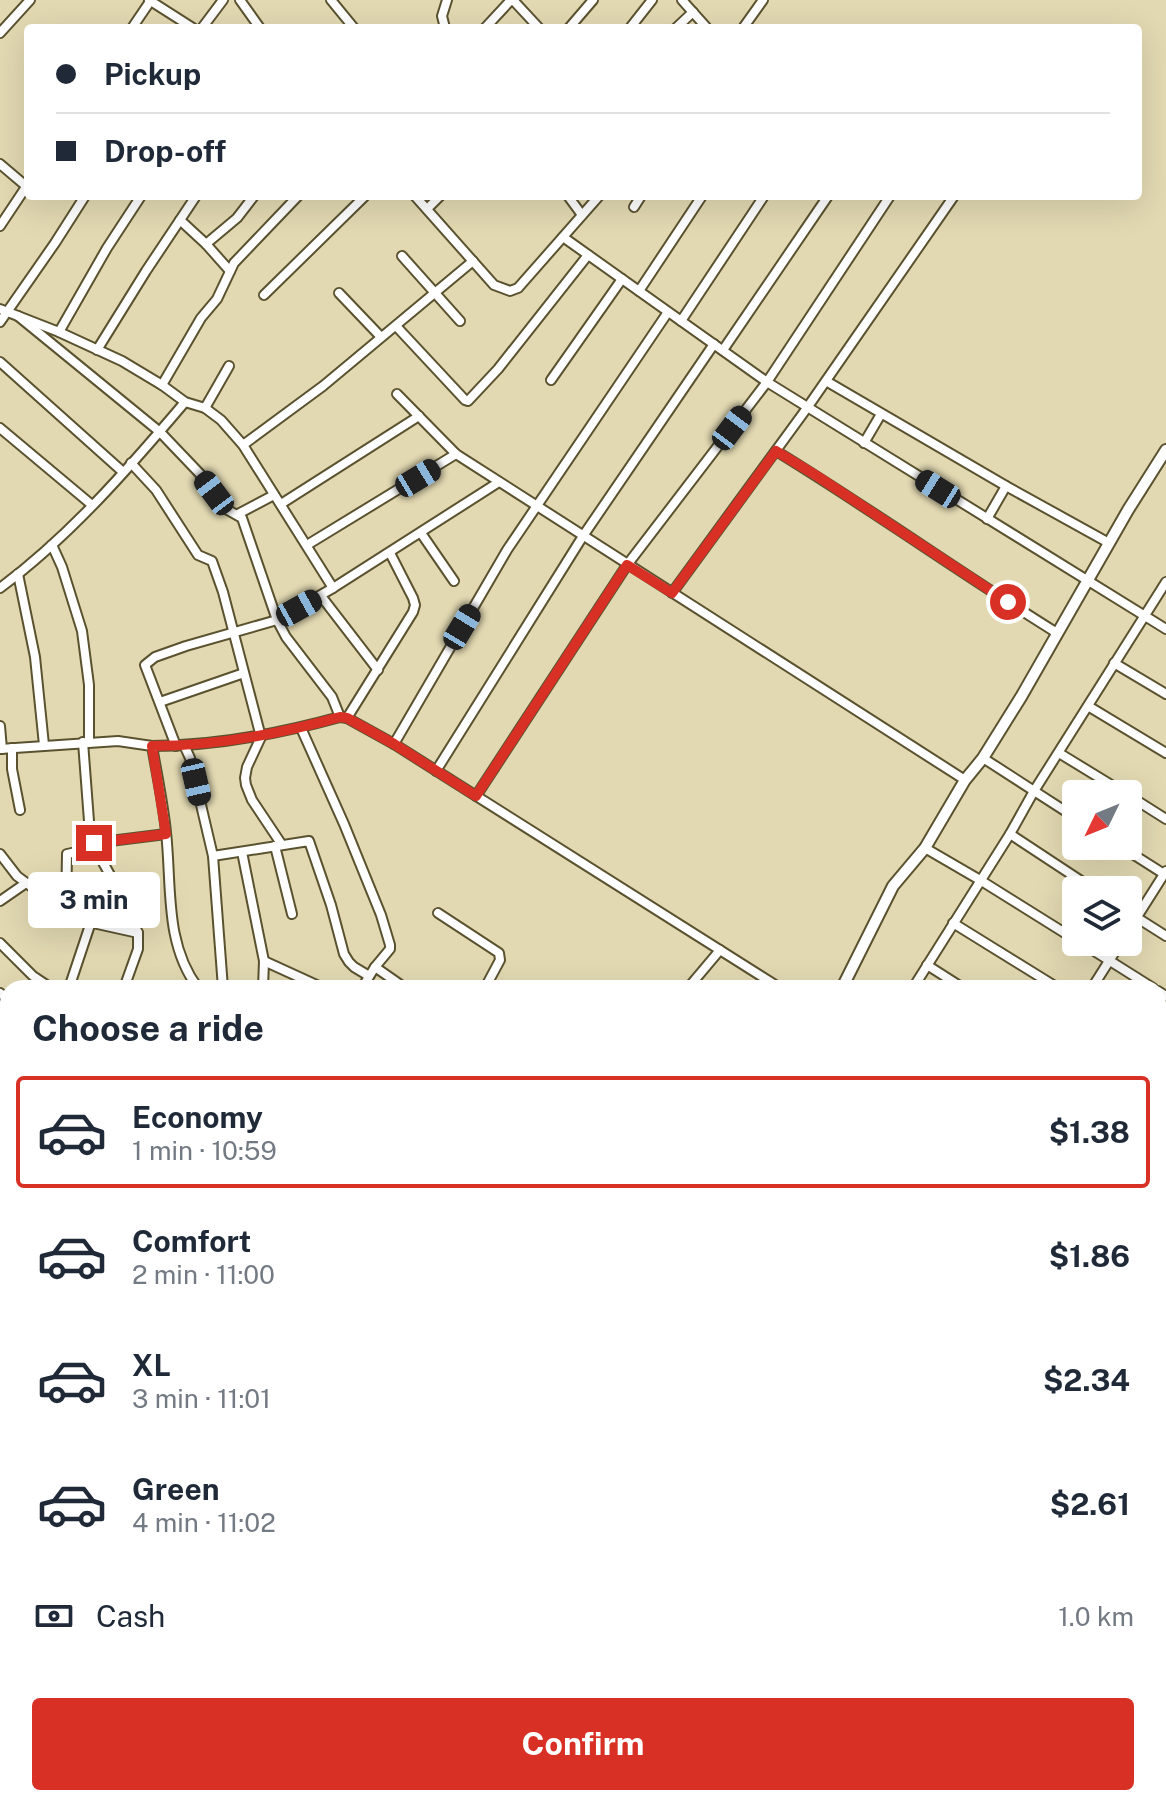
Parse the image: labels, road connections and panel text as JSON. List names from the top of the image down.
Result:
{
  "north": "bottom left",
  "page": {
    "banner": ["Pickup", "Drop-off"],
    "bubble": "3 min",
    "heading": "Choose a ride",
    "list": [
      {
        "name": "Economy",
        "note": "1 min · 10:59",
        "value": "$1.38"
      },
      {
        "name": "Comfort",
        "note": "2 min · 11:00",
        "value": "$1.86"
      },
      {
        "name": "XL",
        "note": "3 min · 11:01",
        "value": "$2.34"
      },
      {
        "name": "Green",
        "note": "4 min · 11:02",
        "value": "$2.61"
      }
    ],
    "pay": ["Cash", "1.0 km"],
    "buttons": "Confirm"
  }
}
